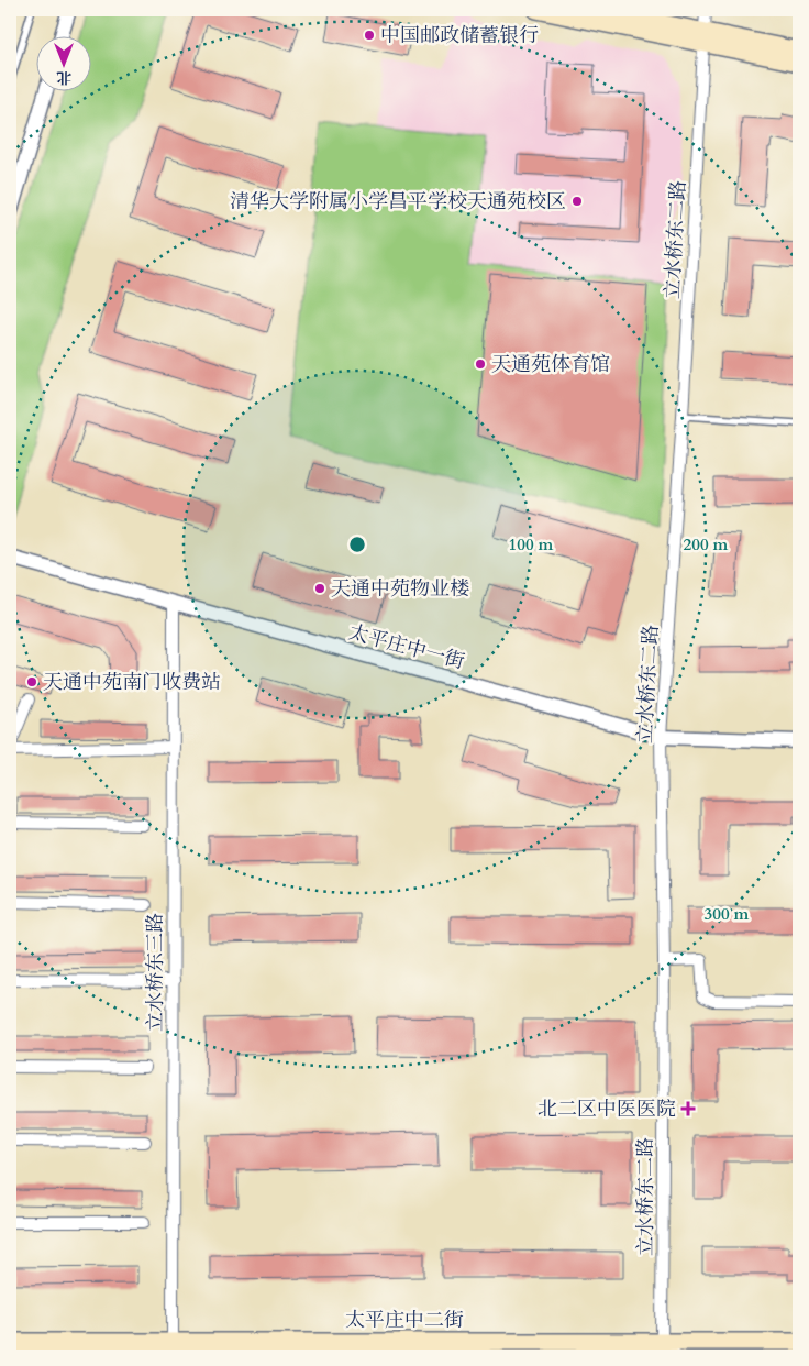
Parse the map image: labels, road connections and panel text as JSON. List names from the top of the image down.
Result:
{
  "streets": {
    "main road": ["太平庄中二街"],
    "street": ["立水桥东二路", "太平庄中一街", "立水桥东三路"]
  },
  "crossings": [
    ["立水桥东二路", "太平庄中一街"],
    ["立水桥东二路", "太平庄中二街"],
    ["太平庄中一街", "立水桥东三路"],
    ["立水桥东三路", "太平庄中二街"]
  ],
  "places": {
    "other": [
      "中国邮政储蓄银行",
      "清华大学附属小学昌平学校天通苑校区",
      "天通苑体育馆",
      "天通中苑物业楼",
      "天通中苑南门收费站"
    ],
    "health": ["北二区中医医院"]
  },
  "north": "bottom",
  "rings": ["100 m", "200 m", "300 m"]
}
